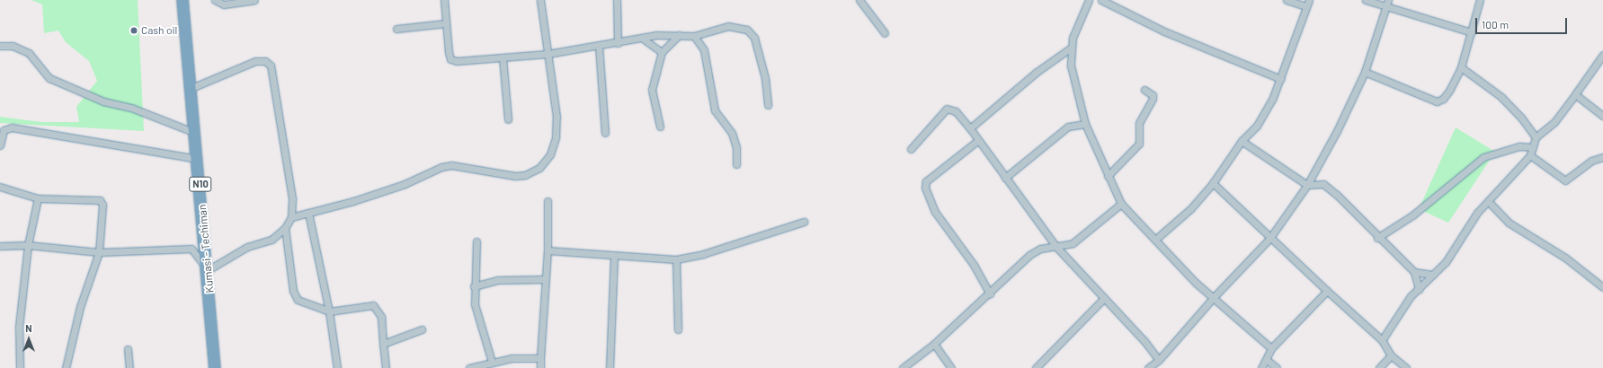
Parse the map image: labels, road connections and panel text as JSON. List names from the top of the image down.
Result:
{
  "streets": {
    "highway": ["N10", "Kumasi - Techiman"]
  },
  "places": ["Cash oil"],
  "scale_bar": "100 m",
  "north": "top"
}
